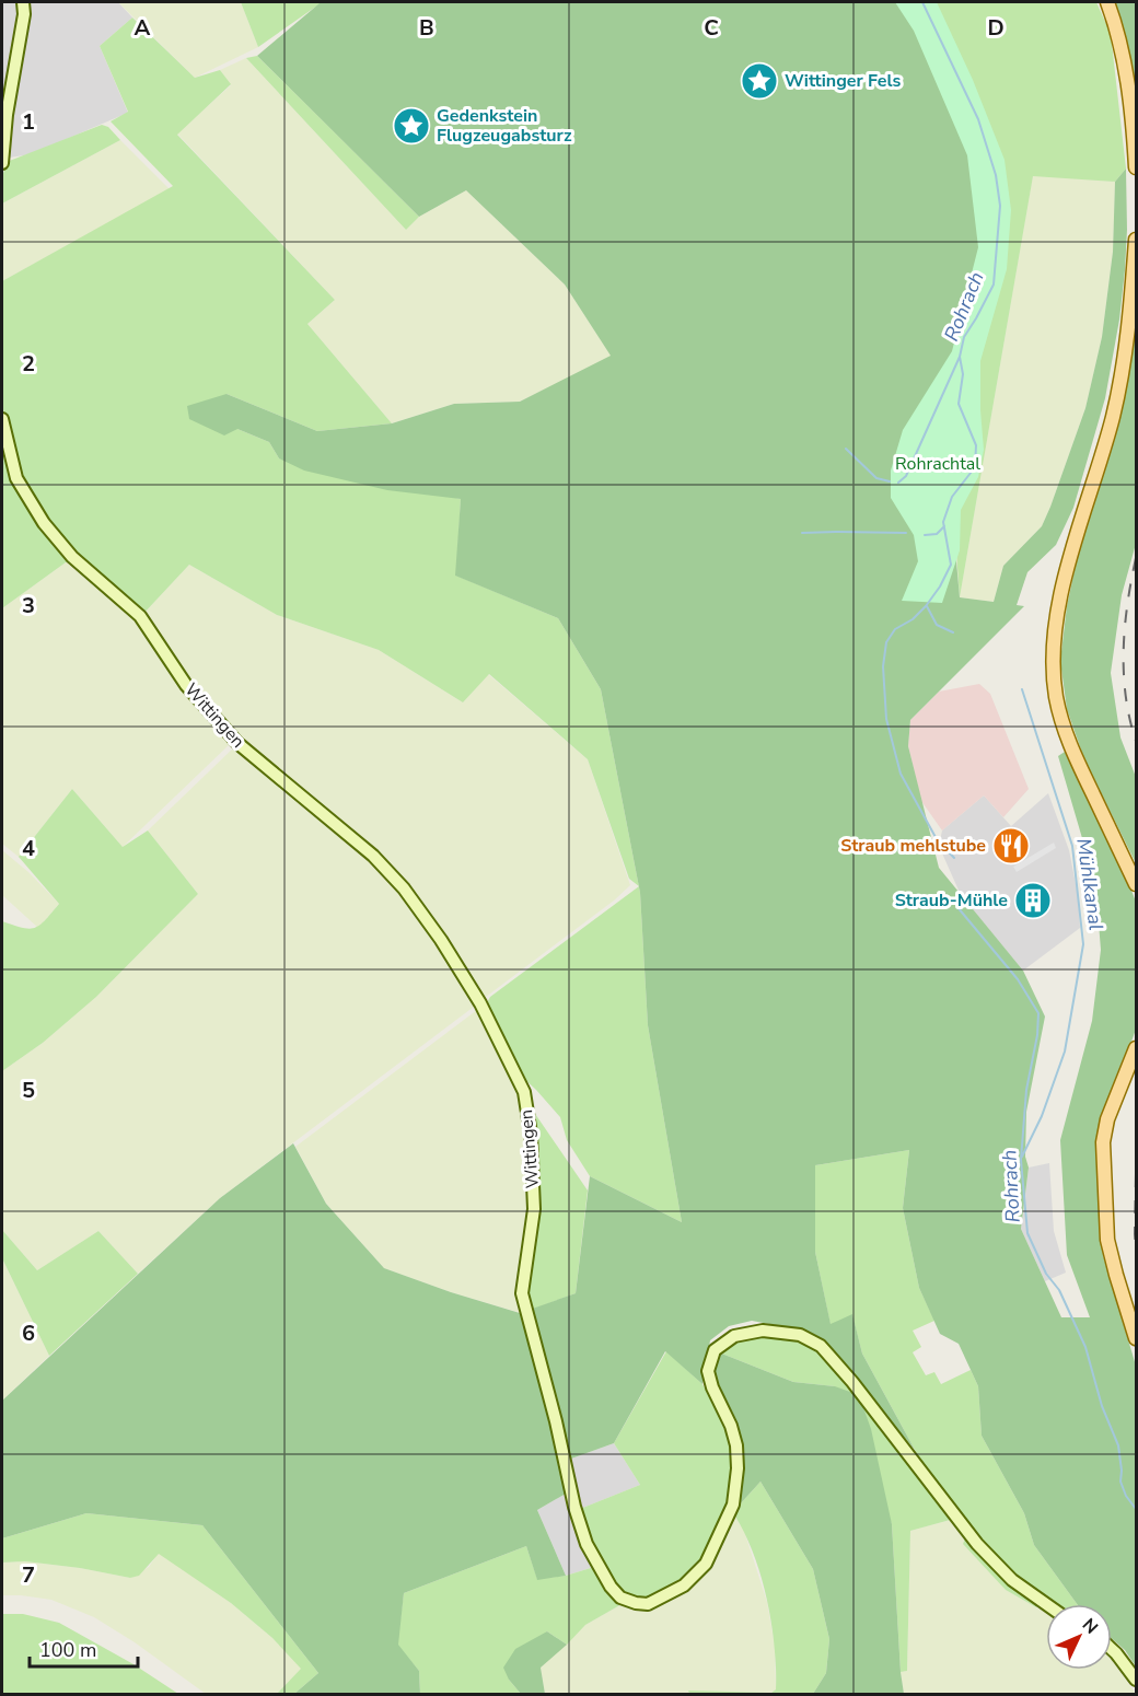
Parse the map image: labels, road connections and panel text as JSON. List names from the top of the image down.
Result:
{
  "streets": {
    "street": ["Wittingen"]
  },
  "water": ["Rohrach", "Mühlkanal"],
  "parks": ["Rohrachtal"],
  "places": {
    "place": ["Wittinger Fels", "Gedenkstein Flugzeugabsturz"],
    "restaurant": ["Straub mehlstube"],
    "building": ["Straub-Mühle"]
  },
  "scale_bar": "100 m",
  "north": "top right",
  "grid": {
    "columns": [
      "A",
      "B",
      "C",
      "D"
    ],
    "rows": [
      "1",
      "2",
      "3",
      "4",
      "5",
      "6",
      "7"
    ]
  }
}
